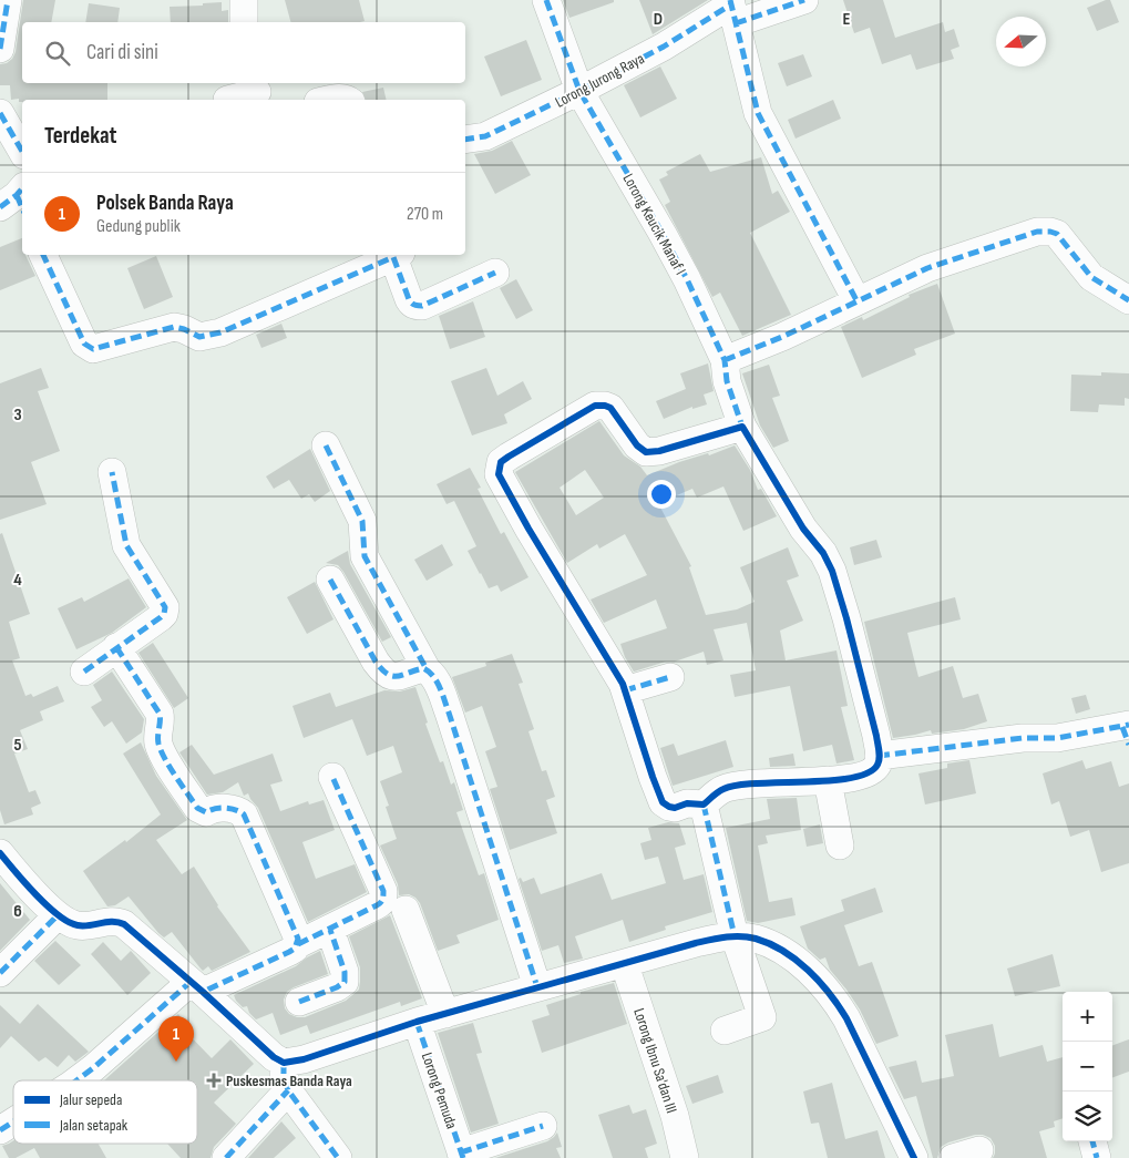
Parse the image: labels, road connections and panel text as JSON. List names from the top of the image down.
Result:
{
  "streets": {
    "street": [
      "Lorong Jurong Raya",
      "Lorong Keucik Manaf I",
      "Lorong Ibnu Sa'dan III",
      "Lorong Pemuda"
    ]
  },
  "crossings": [
    ["Lorong Jurong Raya", "Lorong Keucik Manaf I"]
  ],
  "places": {
    "health": ["Puskesmas Banda Raya"]
  },
  "legend": ["Jalur sepeda", "Jalan setapak"],
  "north": "left",
  "page": {
    "search": "Cari di sini",
    "heading": "Terdekat",
    "list": [
      {
        "mark": "1",
        "name": "Polsek Banda Raya",
        "note": "Gedung publik",
        "value": "270 m"
      }
    ],
    "map_buttons": ["+", "−"],
    "pins": "1"
  },
  "grid": {
    "columns": ["D", "E"],
    "rows": [
      "3",
      "4",
      "5",
      "6"
    ]
  }
}
